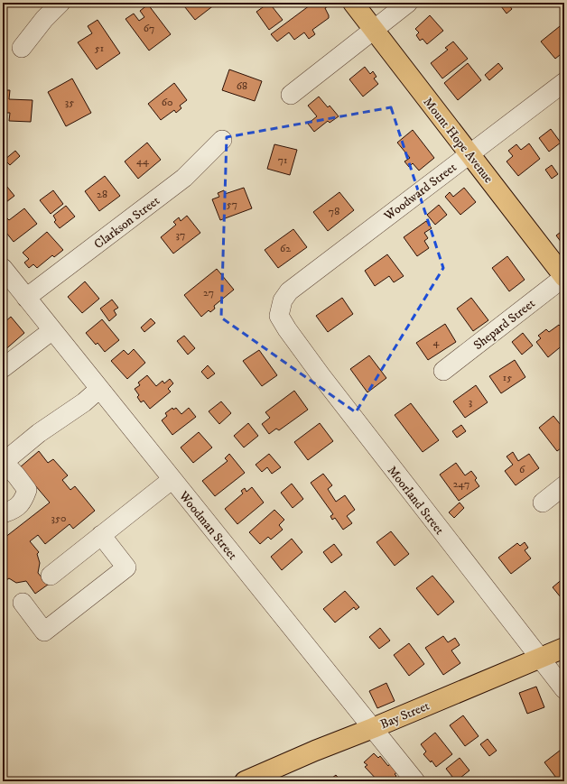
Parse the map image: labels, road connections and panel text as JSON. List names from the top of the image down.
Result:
{
  "streets": {
    "main road": ["Mount Hope Avenue", "Bay Street"],
    "street": [
      "Woodward Street",
      "Clarkson Street",
      "Shepard Street",
      "Moorland Street",
      "Woodman Street"
    ]
  },
  "crossings": [
    ["Mount Hope Avenue", "Woodward Street"],
    ["Mount Hope Avenue", "Shepard Street"],
    ["Woodward Street", "Moorland Street"],
    ["Clarkson Street", "Woodman Street"],
    ["Moorland Street", "Bay Street"],
    ["Woodman Street", "Bay Street"]
  ],
  "house_numbers": [
    "67",
    "51",
    "68",
    "35",
    "60",
    "71",
    "44",
    "28",
    "57",
    "78",
    "37",
    "62",
    "27",
    "4",
    "15",
    "3",
    "6",
    "247",
    "350"
  ]
}
